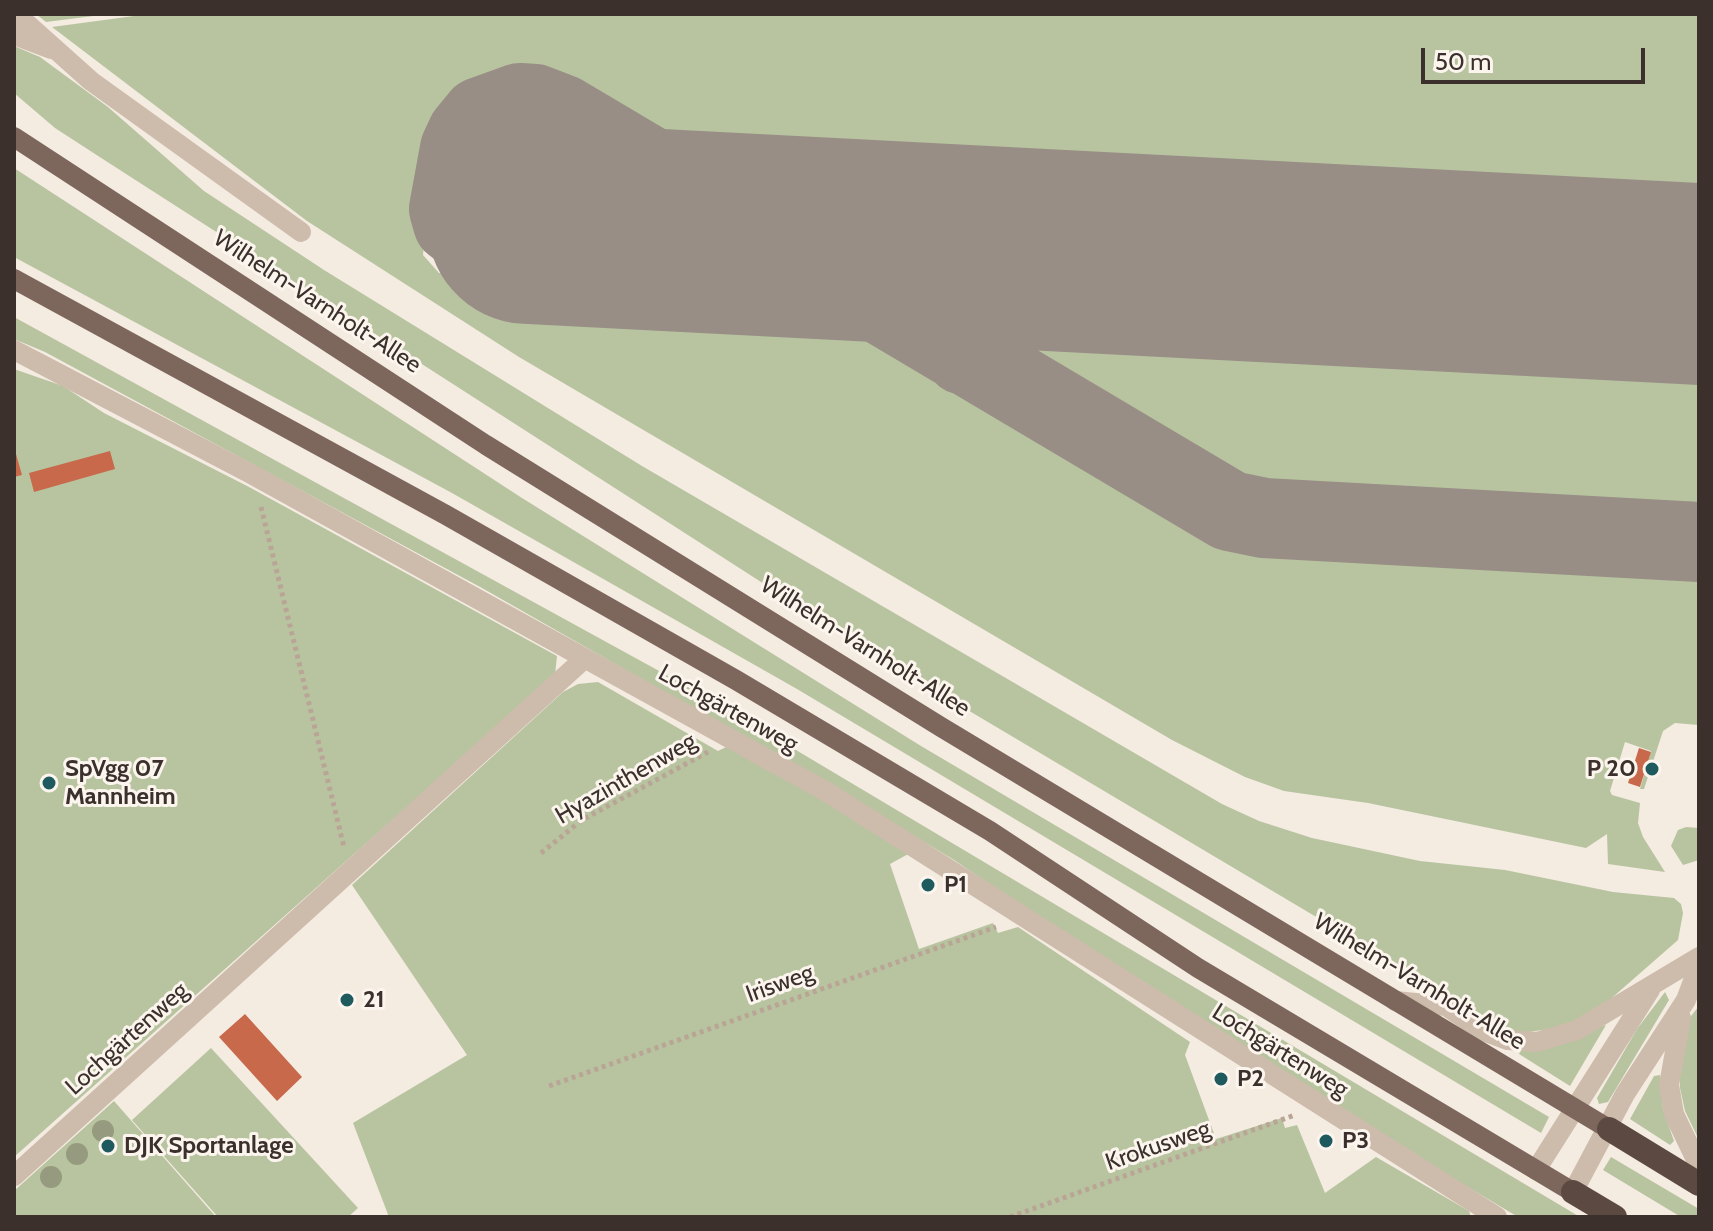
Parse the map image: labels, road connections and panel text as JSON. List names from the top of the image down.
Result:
{
  "streets": {
    "highway": ["Wilhelm-Varnholt-Allee"],
    "street": ["Lochgärtenweg"],
    "path": ["Hyazinthenweg", "Irisweg", "Krokusweg"]
  },
  "crossings": [
    ["Lochgärtenweg", "Hyazinthenweg"],
    ["Lochgärtenweg", "Irisweg"],
    ["Lochgärtenweg", "Krokusweg"]
  ],
  "places": [
    "P 20",
    "SpVgg 07 Mannheim",
    "P1",
    "21",
    "P2",
    "P3",
    "DJK Sportanlage"
  ],
  "scale_bar": "50 m"
}
